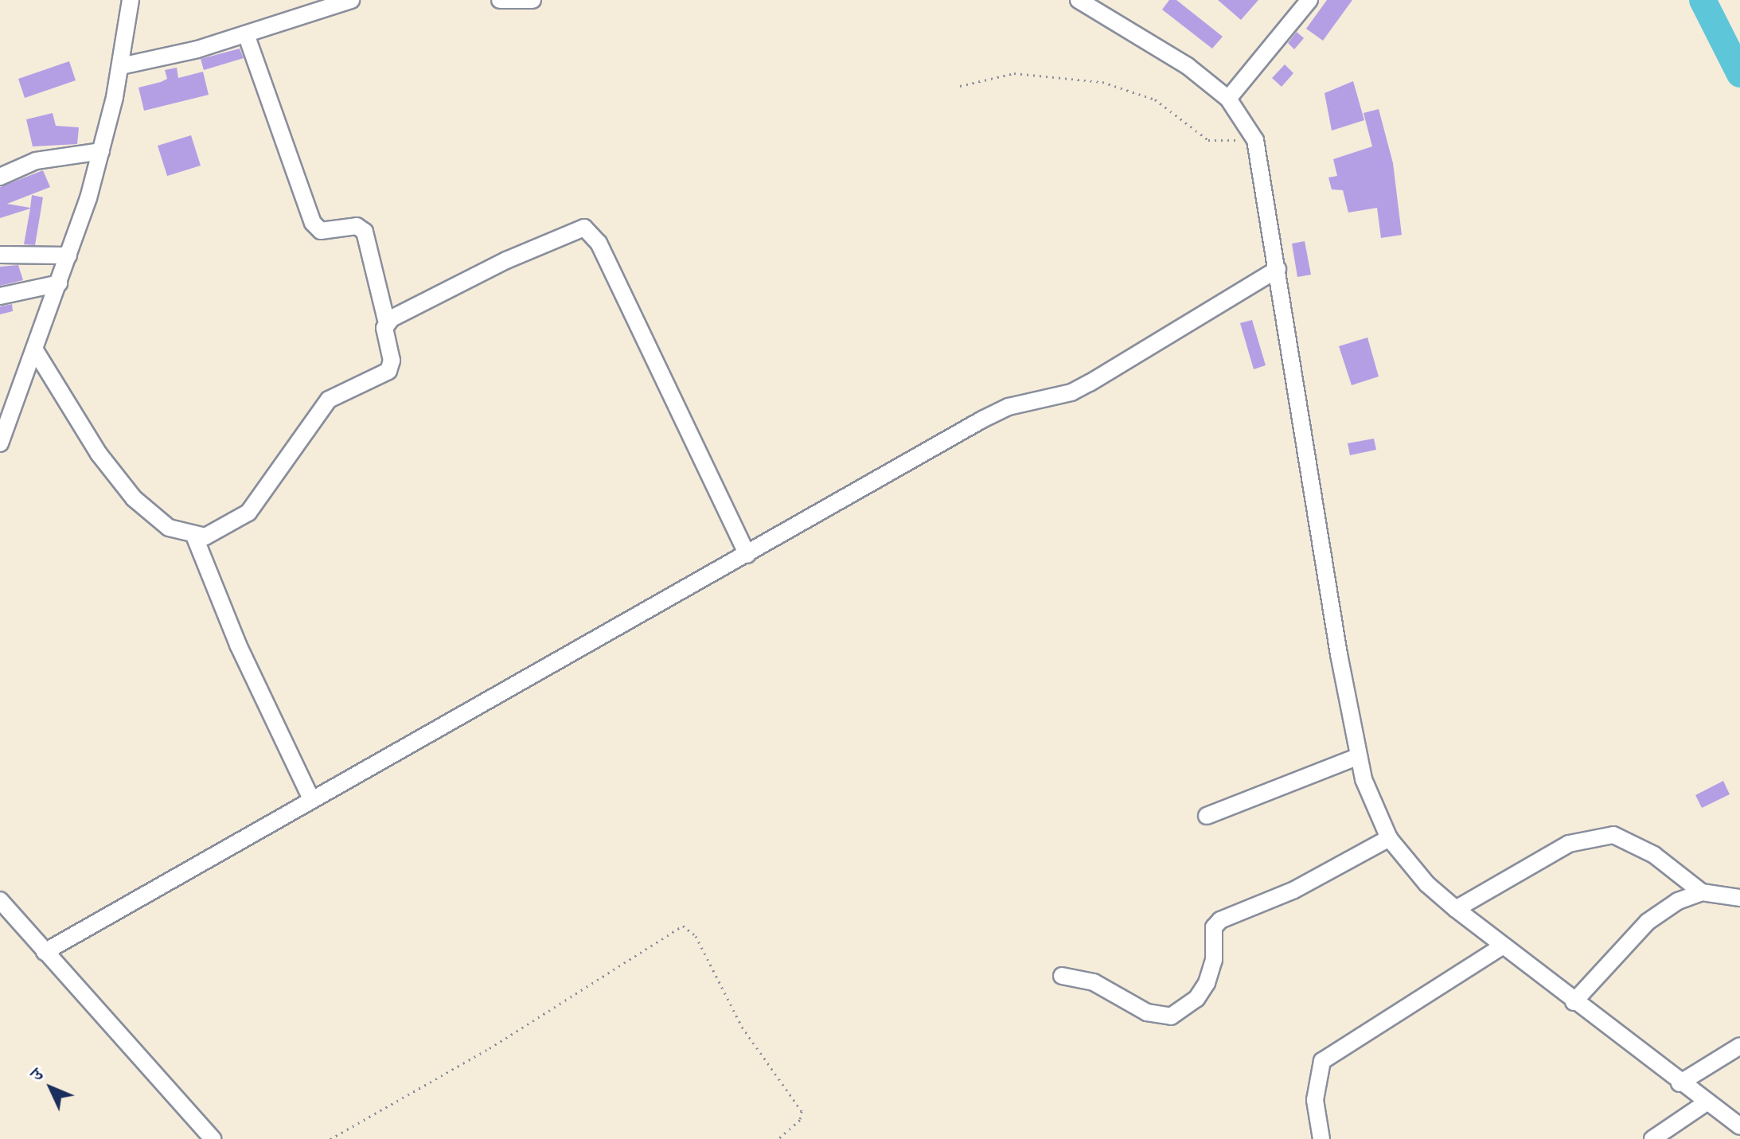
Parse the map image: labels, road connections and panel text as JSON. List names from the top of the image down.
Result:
{
  "north": "top left"
}
